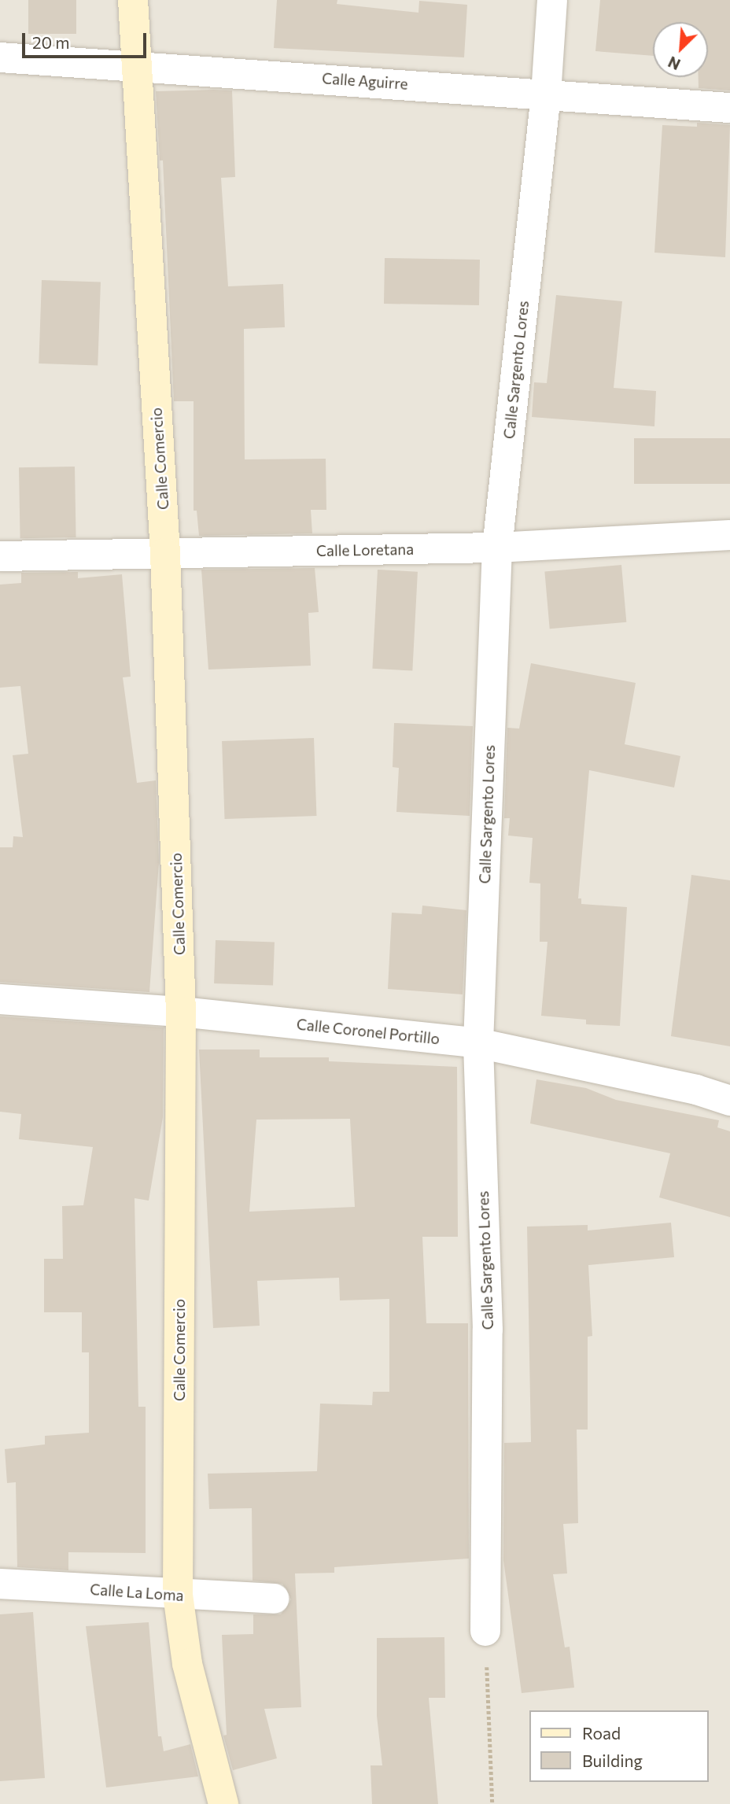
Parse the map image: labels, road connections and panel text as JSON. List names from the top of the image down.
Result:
{
  "streets": {
    "street": [
      "Calle Aguirre",
      "Calle Sargento Lores",
      "Calle Comercio",
      "Calle Loretana",
      "Calle Coronel Portillo",
      "Calle La Loma"
    ]
  },
  "crossings": [
    ["Calle Aguirre", "Calle Sargento Lores"],
    ["Calle Aguirre", "Calle Comercio"],
    ["Calle Sargento Lores", "Calle Loretana"],
    ["Calle Sargento Lores", "Calle Coronel Portillo"],
    ["Calle Comercio", "Calle Loretana"],
    ["Calle Comercio", "Calle Coronel Portillo"],
    ["Calle Comercio", "Calle La Loma"]
  ],
  "legend": ["Road", "Building"],
  "scale_bar": "20 m",
  "north": "bottom left"
}
